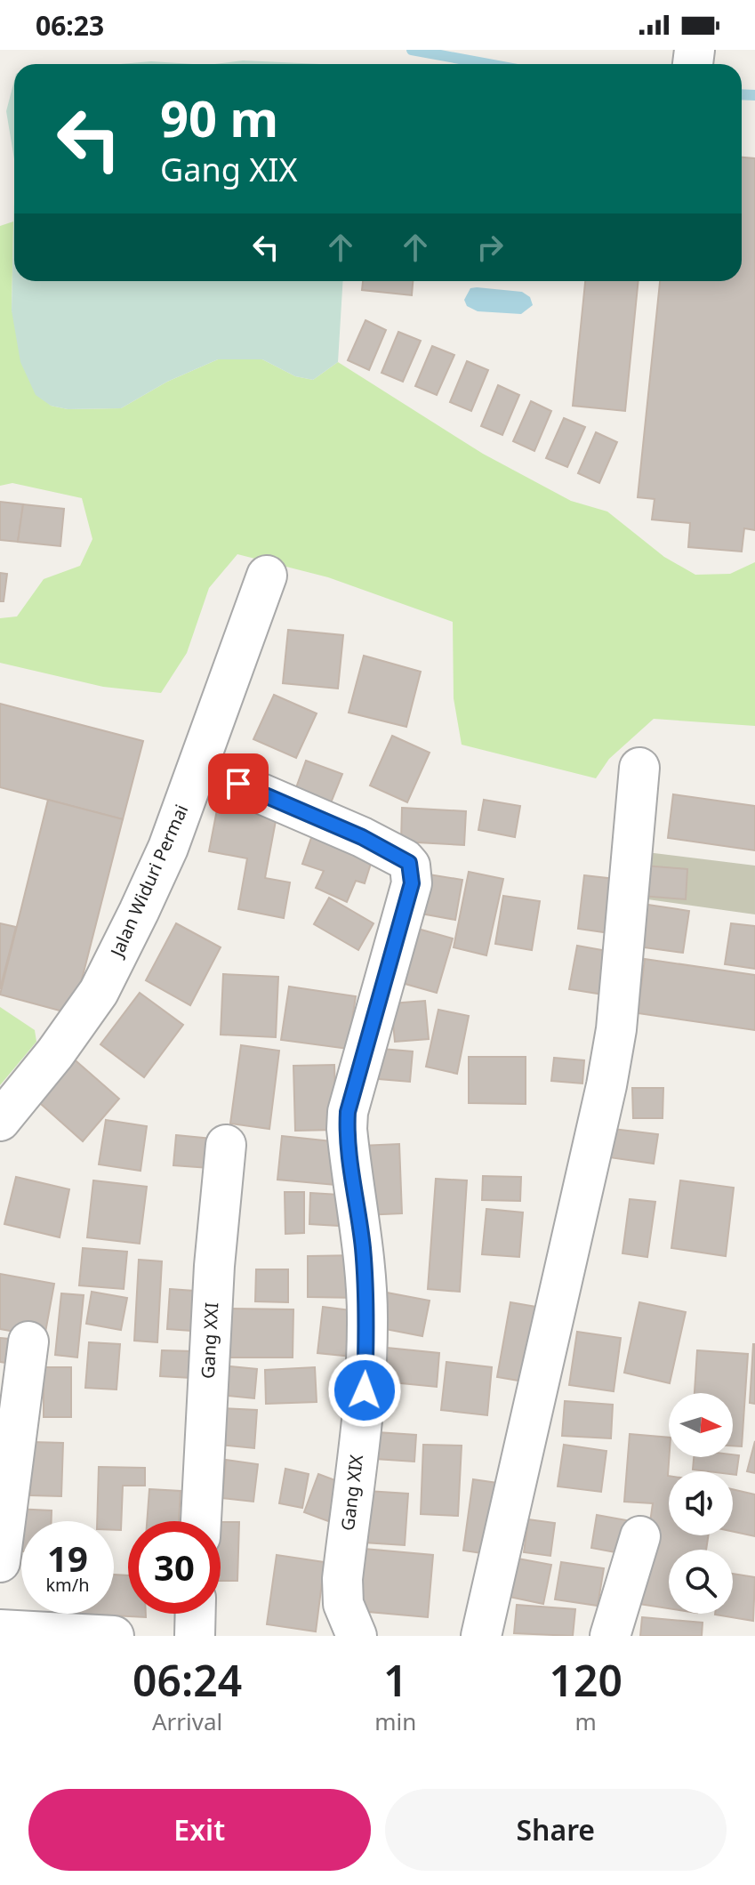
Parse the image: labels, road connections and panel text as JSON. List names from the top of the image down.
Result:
{
  "streets": {
    "street": ["Jalan Widuri Permai", "Gang XXI", "Gang XIX"]
  },
  "north": "right",
  "page": {
    "status": "06:23",
    "turn": ["90 m", "Gang XIX"],
    "speed": "19 km/h",
    "limit": "30",
    "eta": [
      "06:24",
      "Arrival",
      "1",
      "min",
      "120",
      "m"
    ],
    "buttons": ["Exit", "Share"]
  }
}
